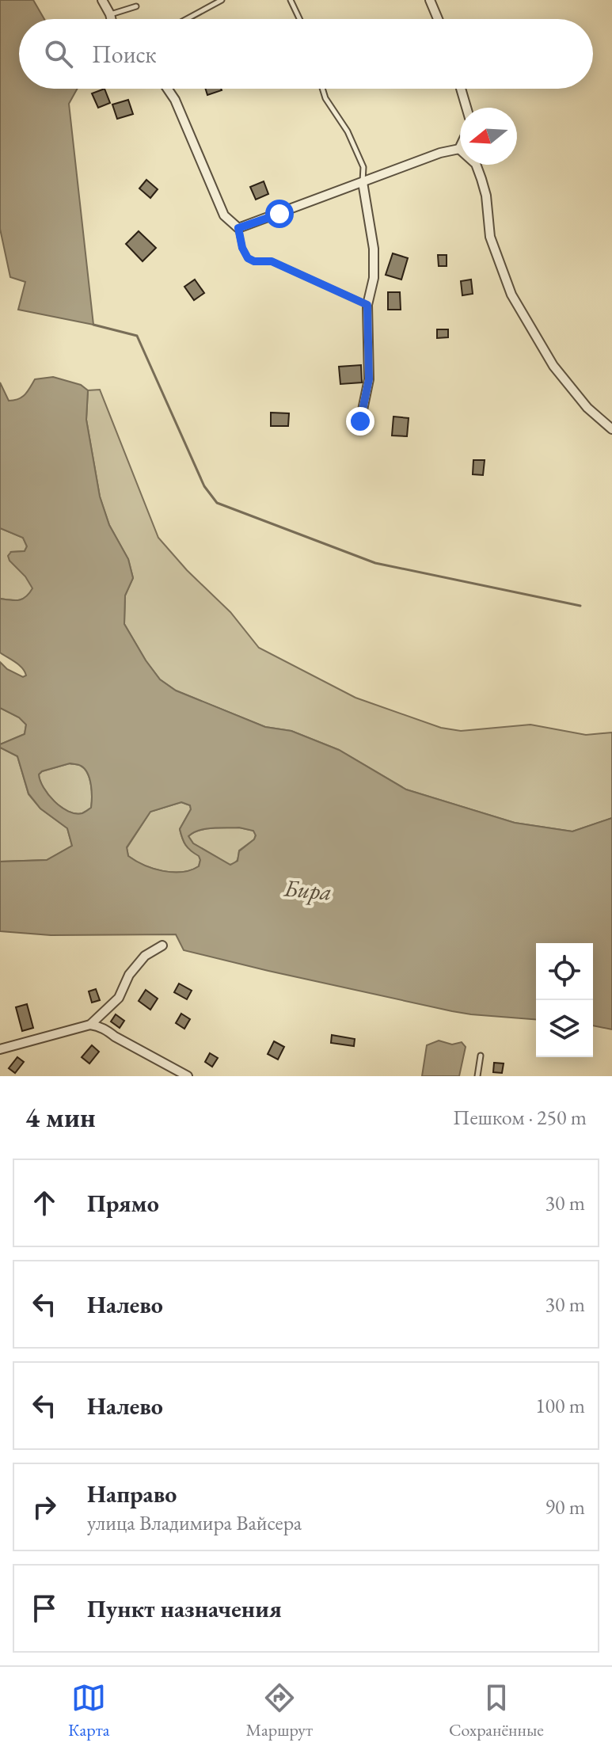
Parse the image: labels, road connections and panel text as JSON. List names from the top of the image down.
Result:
{
  "water": ["Бира"],
  "north": "left",
  "page": {
    "search": "Поиск",
    "heading": ["4 мин", "Пешком · 250 m"],
    "list": [
      ["Прямо", "30 m"],
      ["Налево", "30 m"],
      ["Налево", "100 m"],
      ["Направо", "улица Владимира Вайсера", "90 m"],
      "Пункт назначения"
    ],
    "nav": ["Карта", "Маршрут", "Сохранённые"]
  }
}
